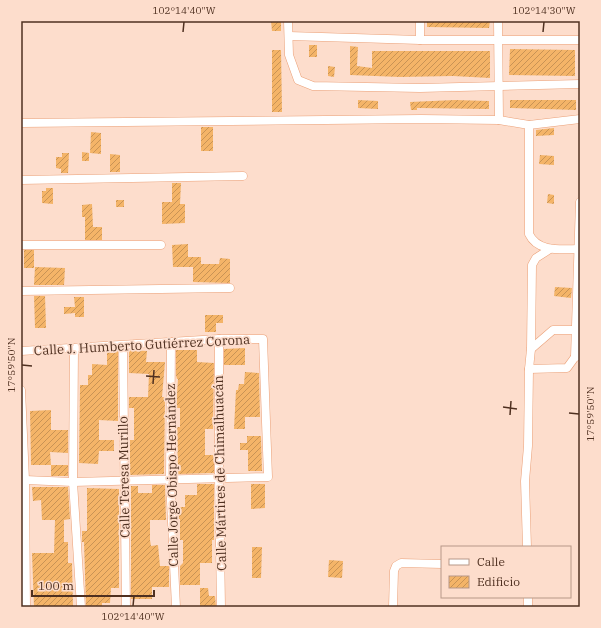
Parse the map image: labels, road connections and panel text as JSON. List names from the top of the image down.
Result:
{
  "streets": {
    "street": [
      "Calle J. Humberto Gutiérrez Corona",
      "Calle Mártires de Chimalhuacán",
      "Calle Jorge Obispo Hernández",
      "Calle Teresa Murillo"
    ]
  },
  "crossings": [
    ["Calle J. Humberto Gutiérrez Corona", "Calle Mártires de Chimalhuacán"],
    ["Calle J. Humberto Gutiérrez Corona", "Calle Jorge Obispo Hernández"],
    ["Calle J. Humberto Gutiérrez Corona", "Calle Teresa Murillo"]
  ],
  "legend": ["Calle", "Edificio"],
  "scale_bar": "100 m",
  "coordinates": ["102°14'40\"W", "102°14'30\"W", "17°59'50\"N"]
}
